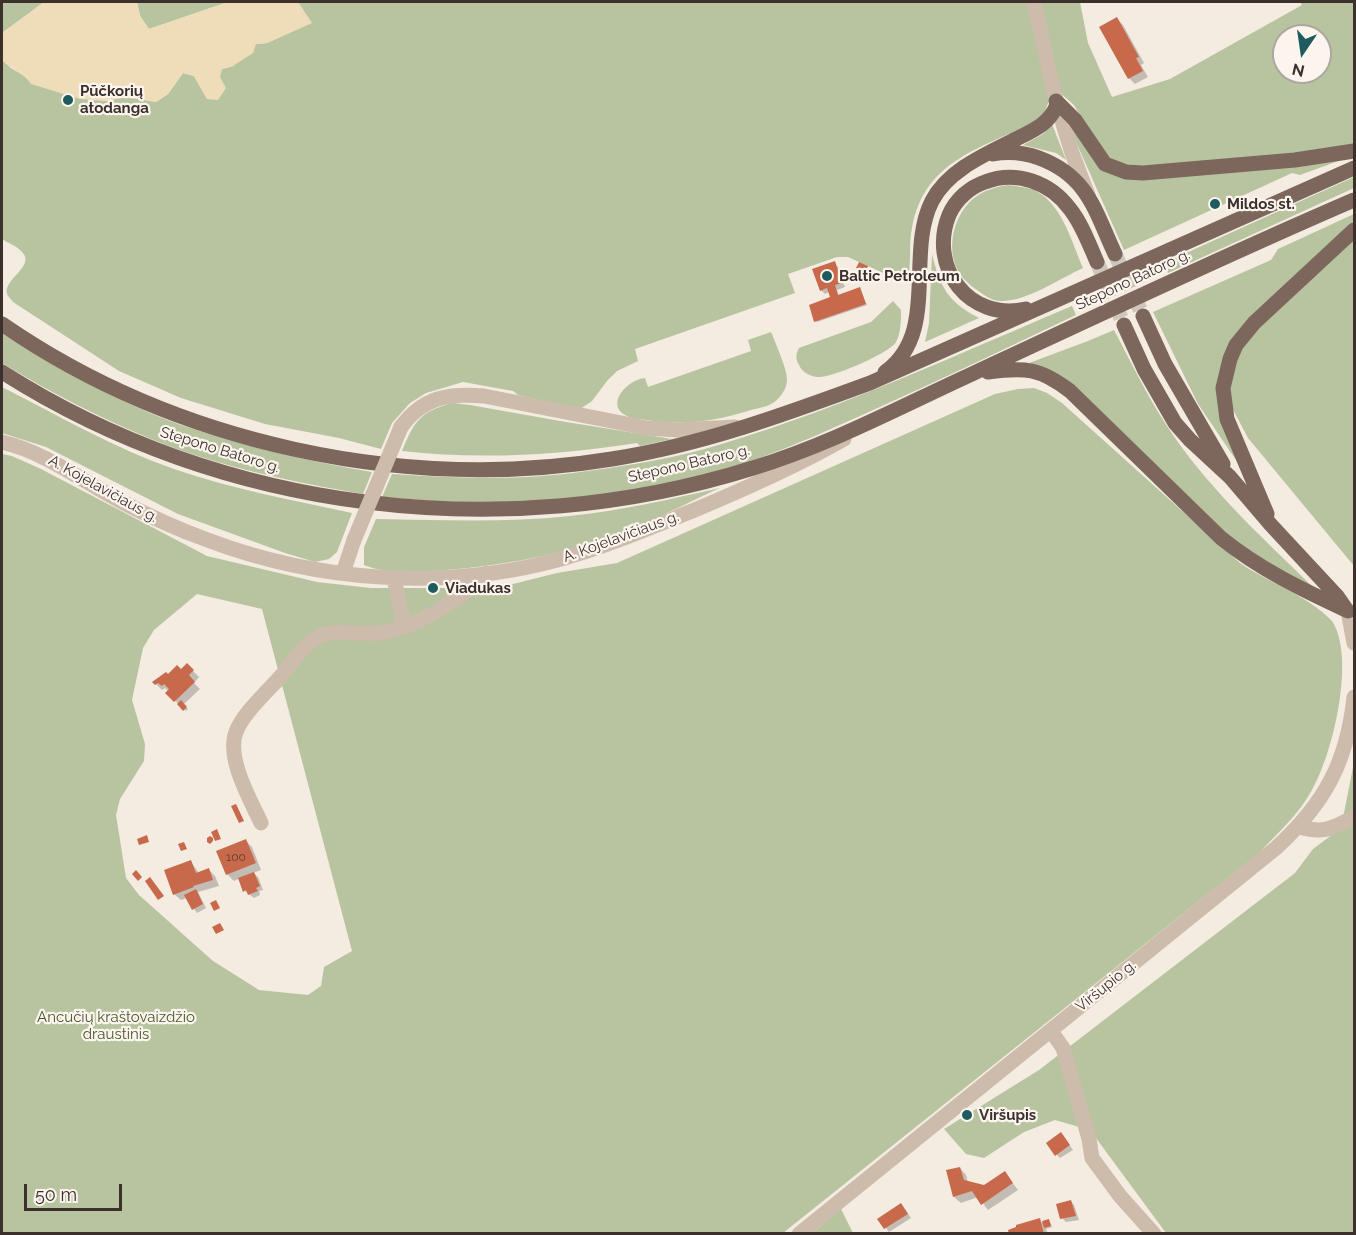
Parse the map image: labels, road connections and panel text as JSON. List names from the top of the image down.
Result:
{
  "streets": {
    "main road": ["Stepono Batoro g."],
    "street": ["A. Kojelavičiaus g.", "Viršupio g."]
  },
  "crossings": [
    ["Stepono Batoro g.", "A. Kojelavičiaus g."]
  ],
  "parks": ["Ancučių kraštovaizdžio draustinis"],
  "places": [
    "Pūčkorių atodanga",
    "Mildos st.",
    "Baltic Petroleum",
    "Viadukas",
    "Viršupis"
  ],
  "house_numbers": ["100"],
  "scale_bar": "50 m",
  "north": "bottom"
}
